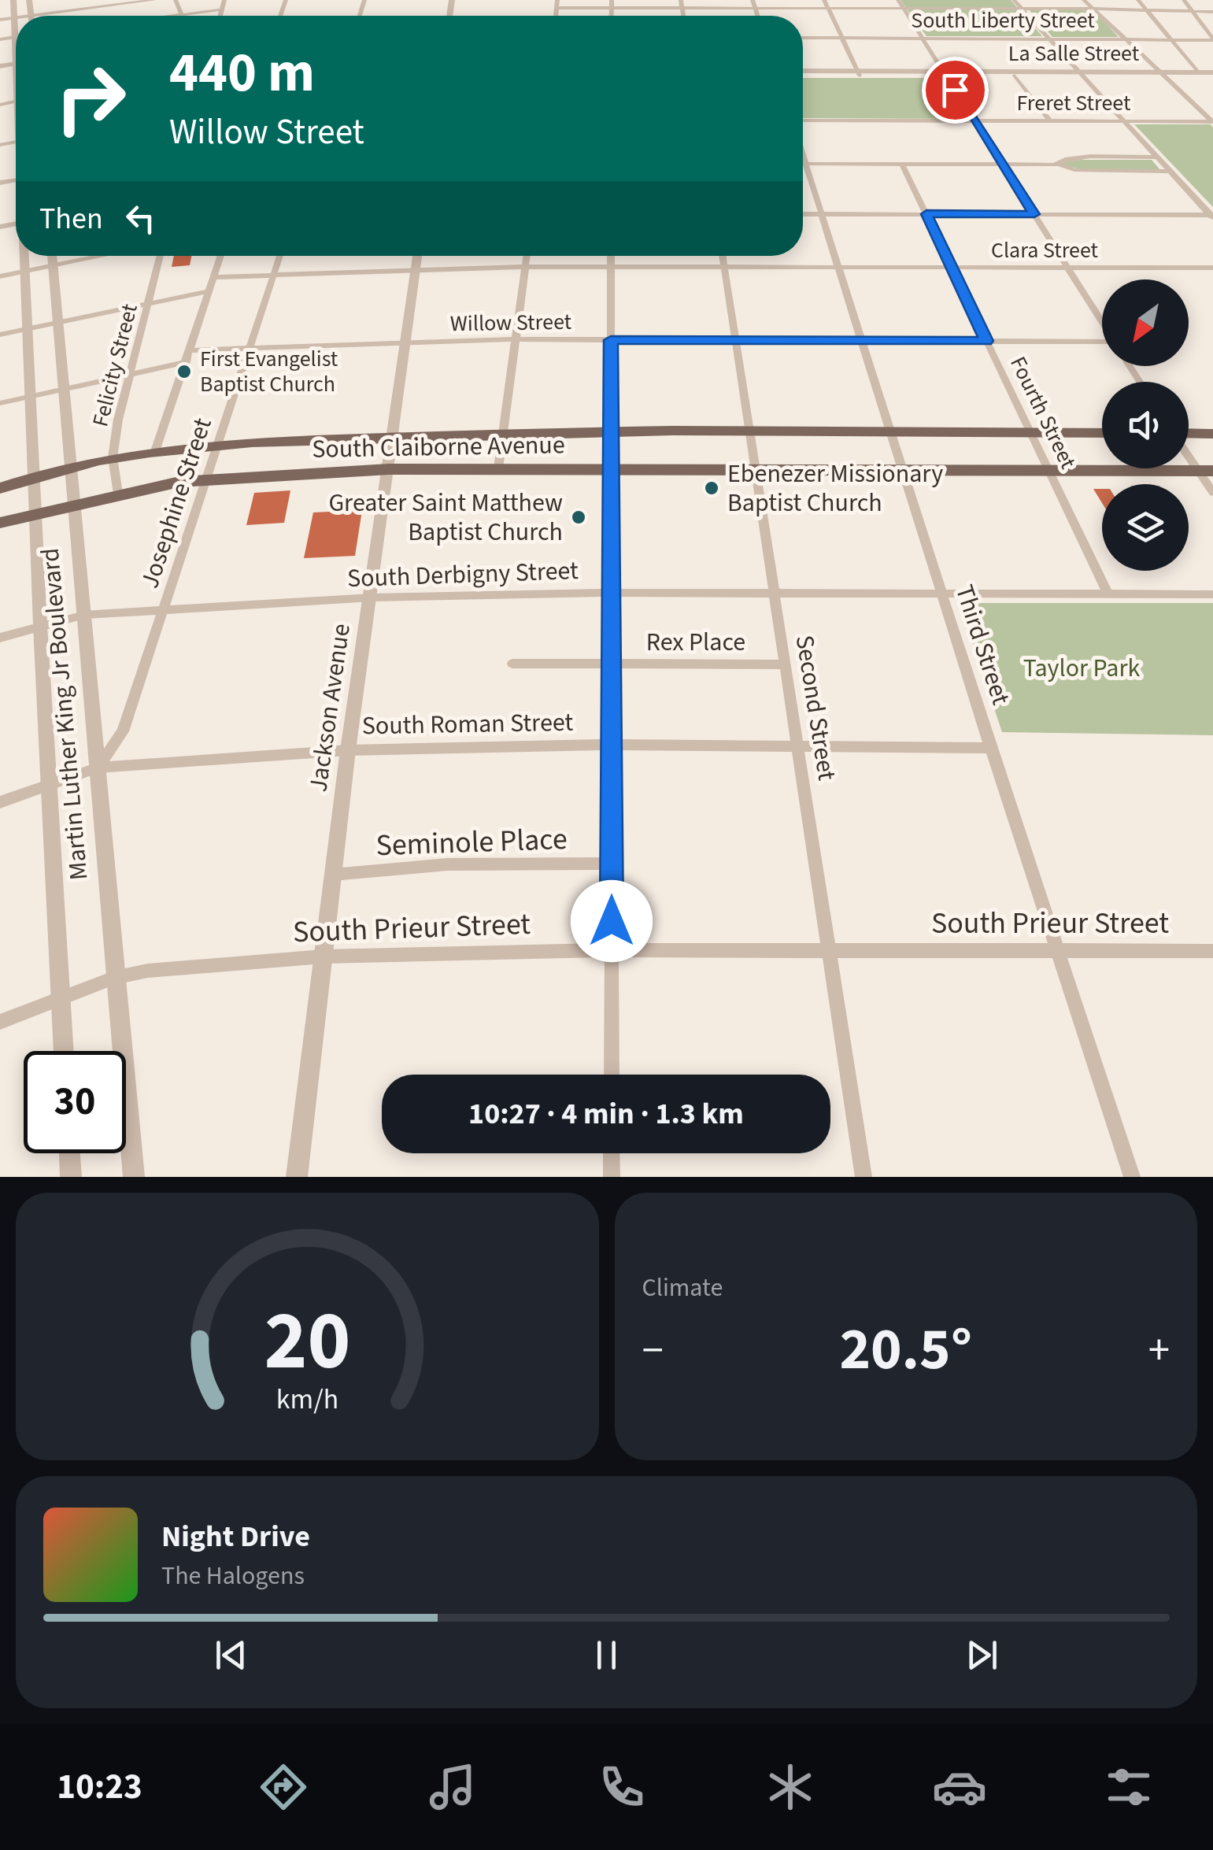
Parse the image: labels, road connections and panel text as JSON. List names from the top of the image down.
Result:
{
  "streets": {
    "main road": ["South Claiborne Avenue"],
    "street": [
      "South Liberty Street",
      "La Salle Street",
      "Freret Street",
      "Clara Street",
      "Willow Street",
      "Felicity Street",
      "Fourth Street",
      "Josephine Street",
      "South Derbigny Street",
      "Rex Place",
      "Third Street",
      "Jackson Avenue",
      "Second Street",
      "Martin Luther King Jr Boulevard",
      "South Roman Street",
      "Seminole Place",
      "South Prieur Street"
    ]
  },
  "crossings": [
    ["Clara Street", "Fourth Street"],
    ["Clara Street", "Josephine Street"],
    ["Clara Street", "Third Street"],
    ["Clara Street", "Jackson Avenue"],
    ["Clara Street", "Second Street"],
    ["Willow Street", "Fourth Street"],
    ["Willow Street", "Josephine Street"],
    ["Willow Street", "Third Street"],
    ["Willow Street", "Jackson Avenue"],
    ["Willow Street", "Second Street"],
    ["Felicity Street", "South Claiborne Avenue"],
    ["Fourth Street", "South Claiborne Avenue"],
    ["Fourth Street", "South Derbigny Street"],
    ["South Claiborne Avenue", "Josephine Street"],
    ["South Claiborne Avenue", "Third Street"],
    ["South Claiborne Avenue", "Jackson Avenue"],
    ["South Claiborne Avenue", "Second Street"],
    ["South Claiborne Avenue", "Martin Luther King Jr Boulevard"],
    ["Josephine Street", "South Derbigny Street"],
    ["Josephine Street", "Martin Luther King Jr Boulevard"],
    ["Josephine Street", "South Roman Street"],
    ["South Derbigny Street", "Third Street"],
    ["South Derbigny Street", "Jackson Avenue"],
    ["South Derbigny Street", "Second Street"],
    ["South Derbigny Street", "Martin Luther King Jr Boulevard"],
    ["Rex Place", "Second Street"],
    ["Third Street", "South Roman Street"],
    ["Third Street", "South Prieur Street"],
    ["Jackson Avenue", "South Roman Street"],
    ["Jackson Avenue", "Seminole Place"],
    ["Jackson Avenue", "South Prieur Street"],
    ["Second Street", "South Roman Street"],
    ["Second Street", "South Prieur Street"],
    ["Martin Luther King Jr Boulevard", "South Roman Street"],
    ["Martin Luther King Jr Boulevard", "South Prieur Street"]
  ],
  "parks": ["Taylor Park"],
  "places": ["First Evangelist Baptist Church", "Ebenezer Missionary Baptist Church", "Greater Saint Matthew Baptist Church"],
  "north": "bottom left",
  "page": {
    "turn": ["440 m", "Willow Street"],
    "then": "Then",
    "limit": "30",
    "trip": "10:27 · 4 min · 1.3 km",
    "tile": "Climate",
    "heat": ["−", "20.5°", "+"],
    "song": ["Night Drive", "The Halogens"],
    "tabs": "10:23",
    "gauge": ["20", "km/h"]
  }
}
